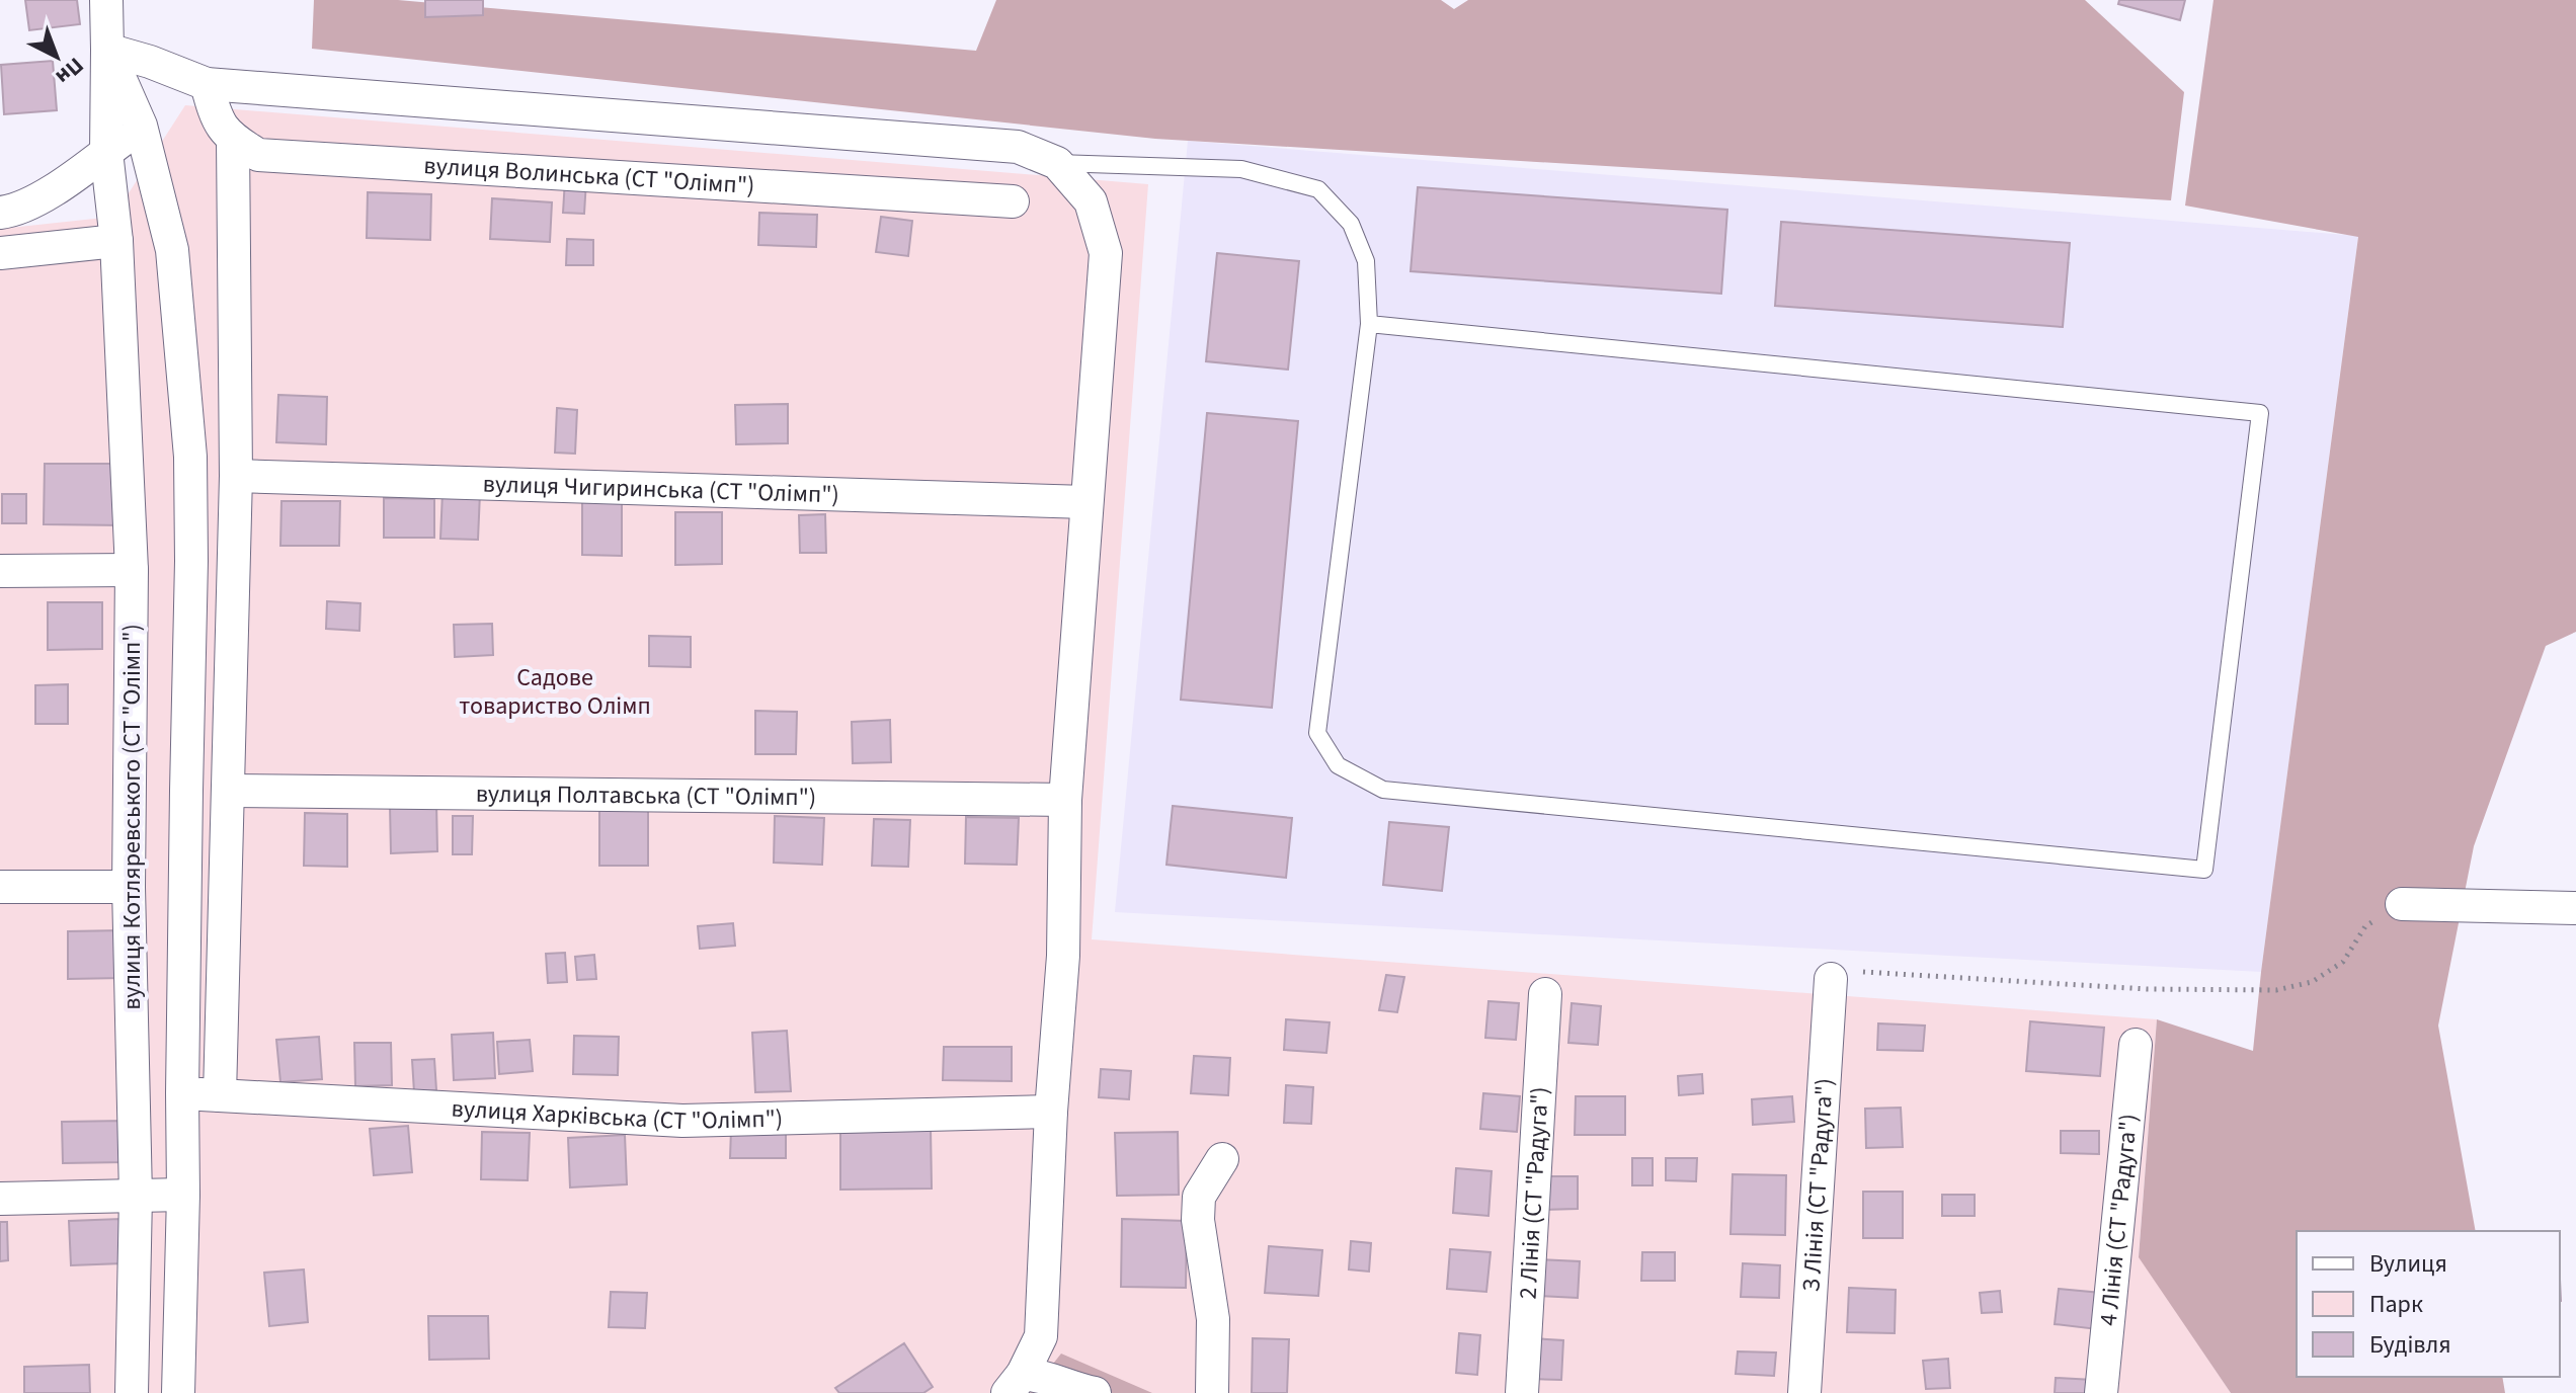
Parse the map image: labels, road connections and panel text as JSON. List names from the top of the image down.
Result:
{
  "streets": {
    "street": [
      "вулиця Волинська (СТ \"Олімп\")",
      "вулиця Чигиринська (СТ \"Олімп\")",
      "вулиця Полтавська (СТ \"Олімп\")",
      "вулиця Котляревського (СТ \"Олімп\")",
      "вулиця Харківська (СТ \"Олімп\")",
      "З Лінія (СТ \"Радуга\")",
      "2 Лінія (СТ \"Радуга\")",
      "4 Лінія (СТ \"Радуга\")"
    ]
  },
  "parks": ["Садове товариство Олімп"],
  "legend": ["Вулиця", "Парк", "Будівля"],
  "north": "bottom right"
}
